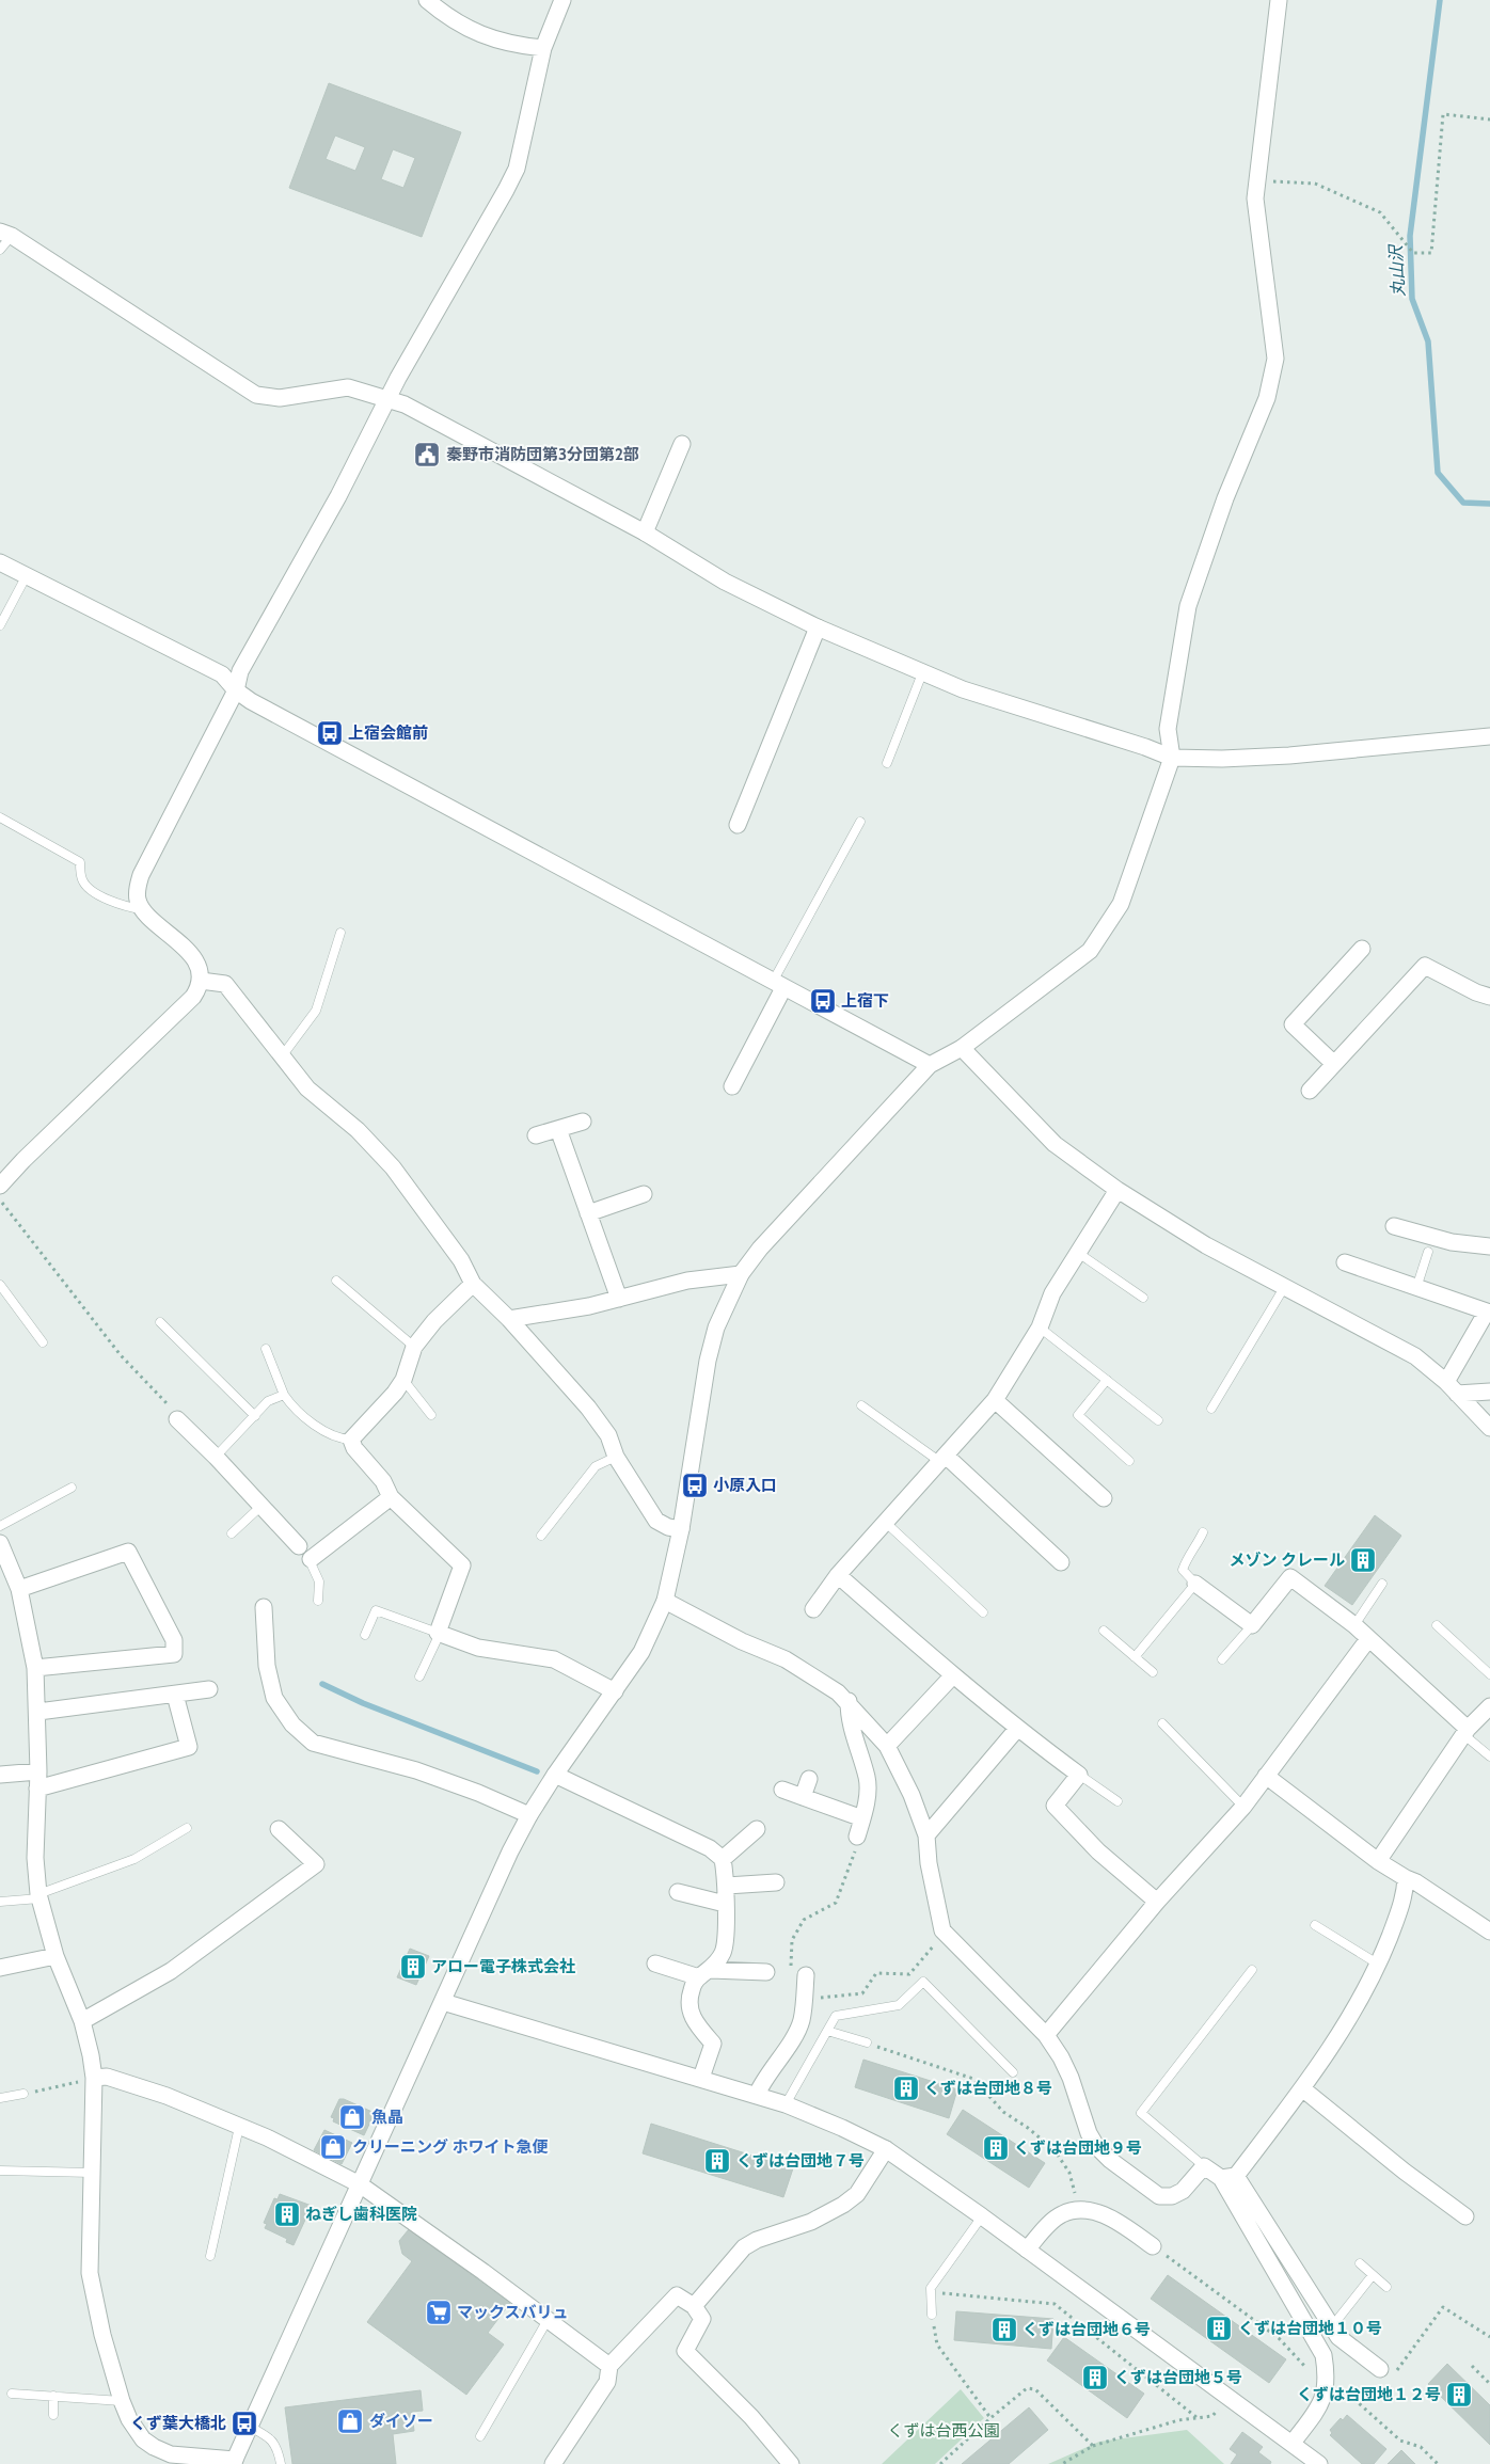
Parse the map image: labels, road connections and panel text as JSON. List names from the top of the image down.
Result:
{
  "water": ["丸山沢"],
  "parks": ["くずは台西公園"],
  "places": {
    "public building": ["秦野市消防団第3分団第2部"],
    "bus stop": [
      "上宿会館前",
      "上宿下",
      "小原入口",
      "くず葉大橋北"
    ],
    "building": [
      "メゾン クレール",
      "アロー電子株式会社",
      "くずは台団地８号",
      "くずは台団地９号",
      "くずは台団地７号",
      "ねぎし歯科医院",
      "くずは台団地１０号",
      "くずは台団地６号",
      "くずは台団地５号",
      "くずは台団地１２号"
    ],
    "shop": ["魚晶", "クリーニング ホワイト急便", "ダイソー"],
    "supermarket": ["マックスバリュ"]
  }
}
